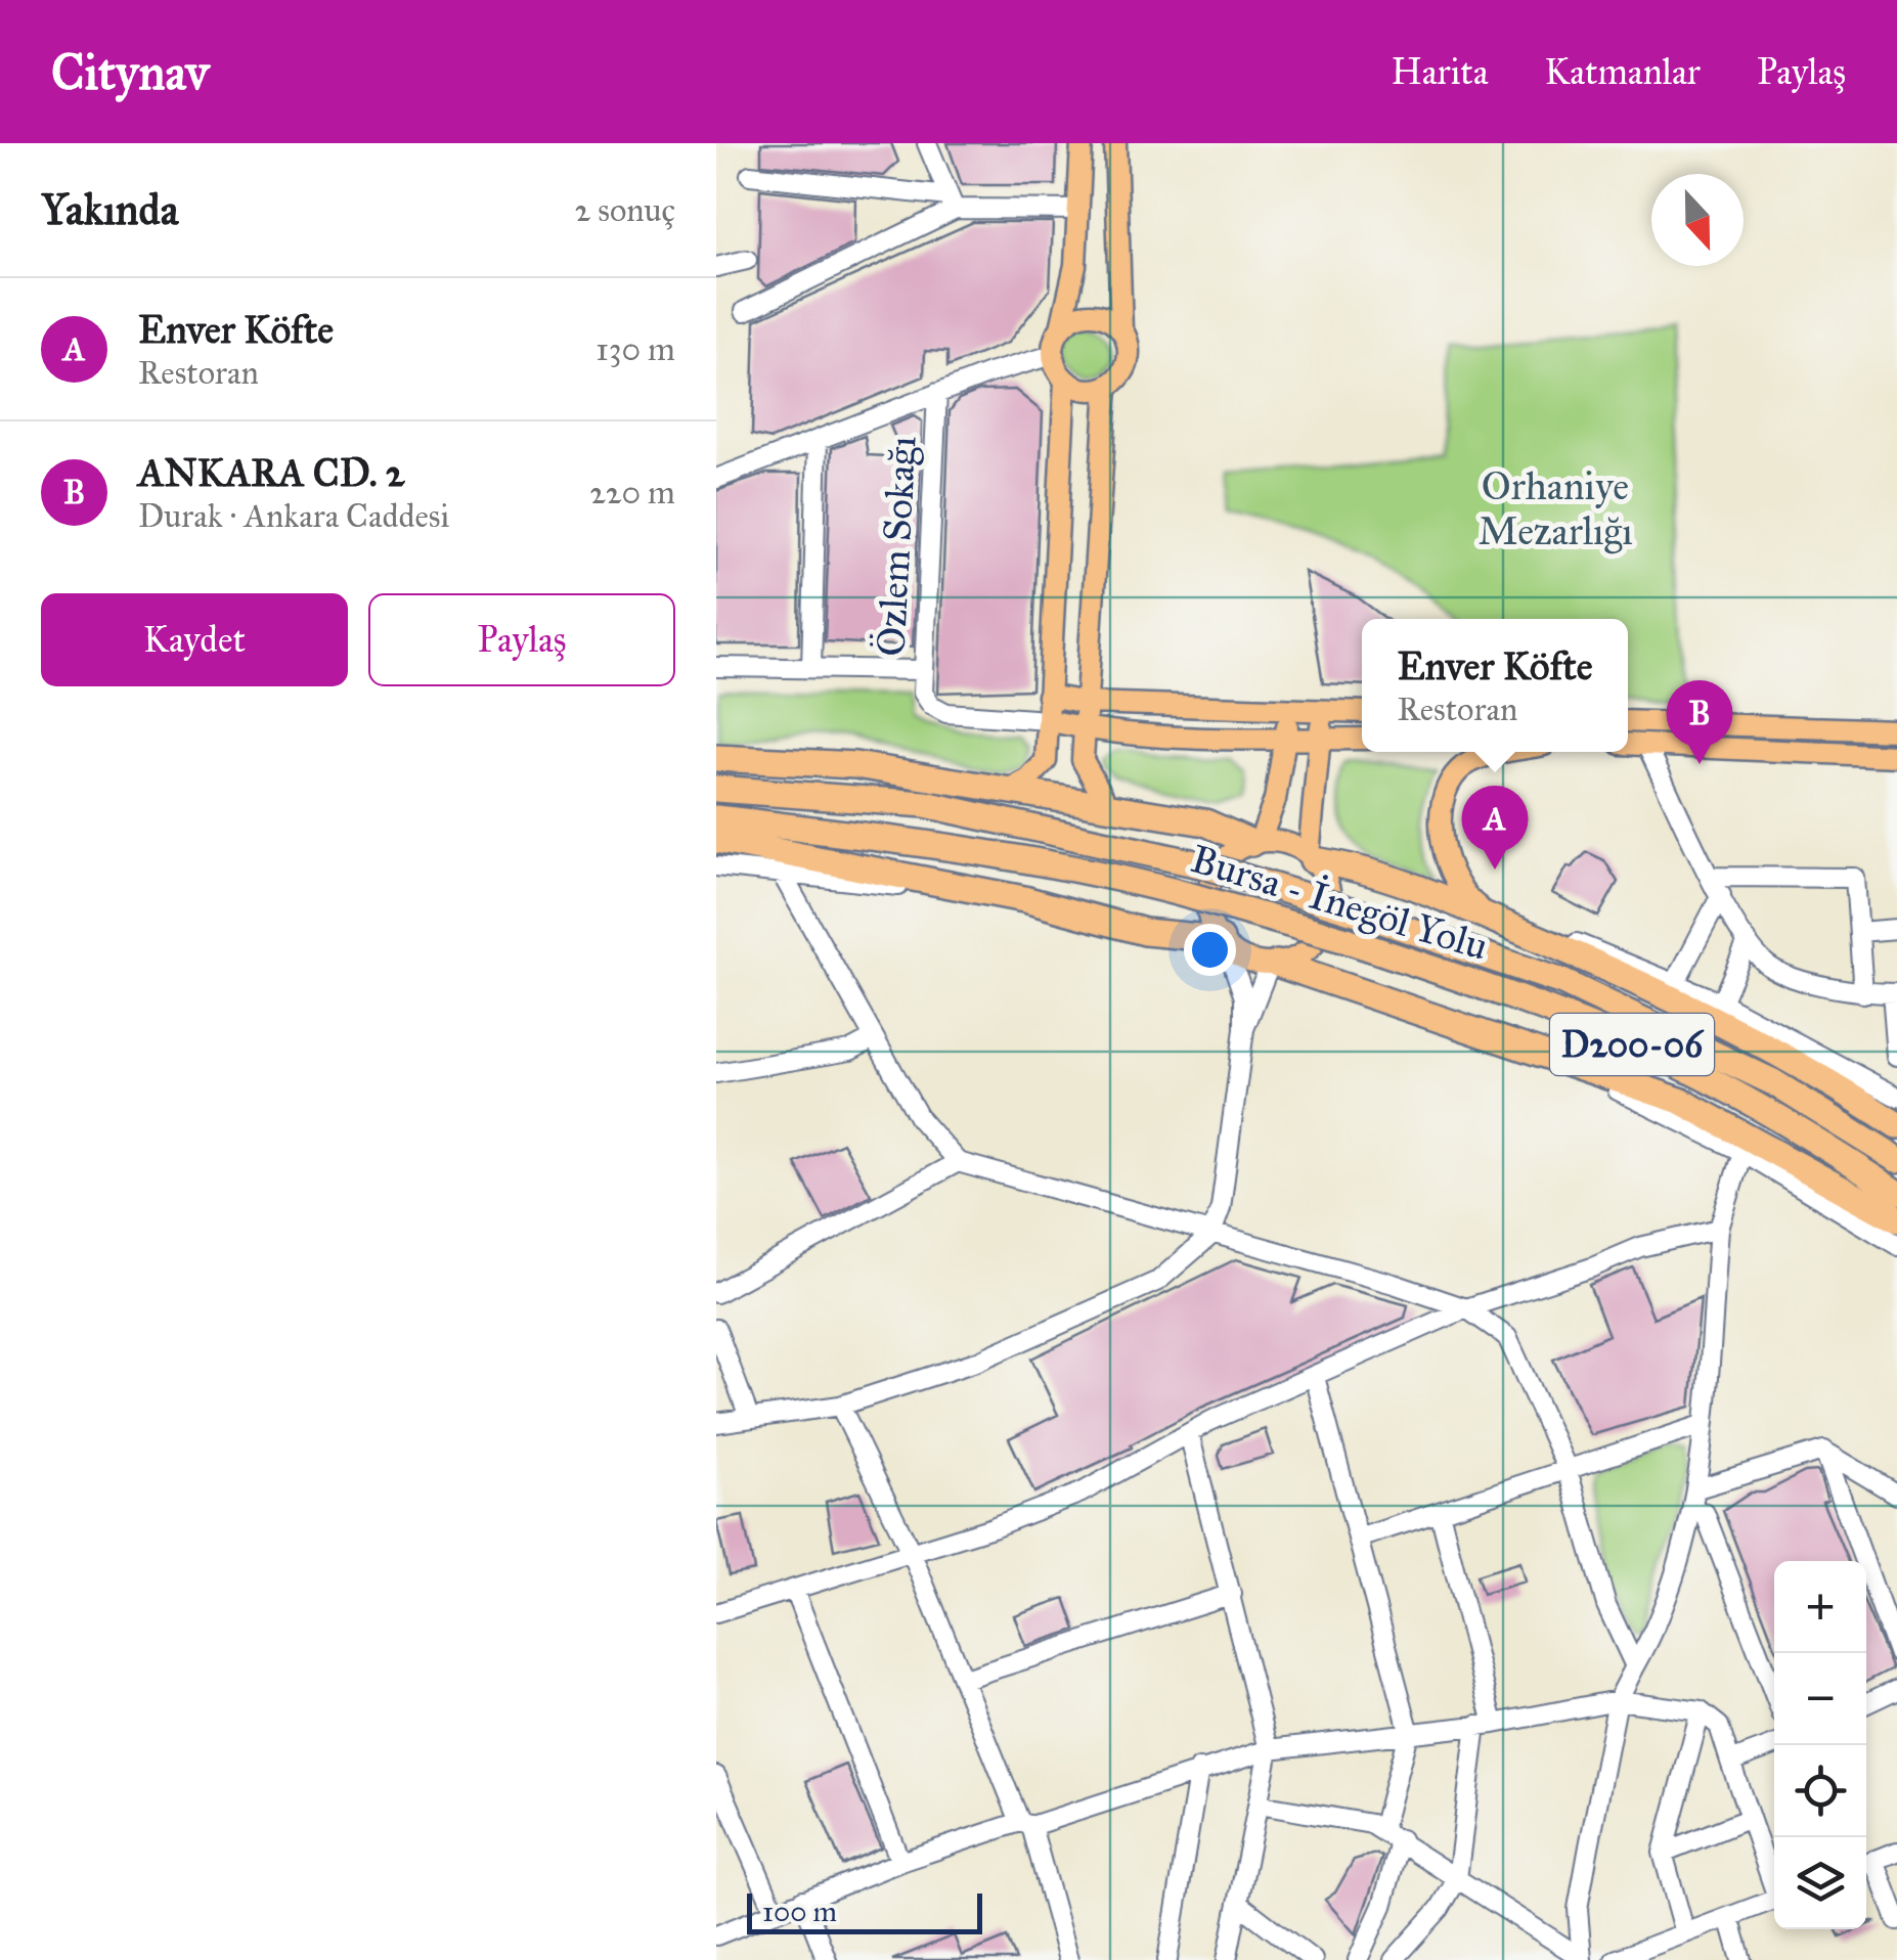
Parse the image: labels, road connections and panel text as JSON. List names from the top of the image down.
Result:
{
  "streets": {
    "highway": ["Bursa - İnegöl Yolu", "D200-06"],
    "street": ["Özlem Sokağı"]
  },
  "parks": ["Orhaniye Mezarlığı"],
  "scale_bar": "100 m",
  "north": "bottom",
  "page": {
    "header": "Citynav",
    "nav": ["Harita", "Katmanlar", "Paylaş"],
    "heading": ["Yakında", "2 sonuç"],
    "list": [
      {
        "mark": "A",
        "name": "Enver Köfte",
        "note": "Restoran",
        "value": "130 m"
      },
      {
        "mark": "B",
        "name": "ANKARA CD. 2",
        "note": "Durak · Ankara Caddesi",
        "value": "220 m"
      }
    ],
    "buttons": ["Kaydet", "Paylaş"],
    "popup": ["Enver Köfte", "Restoran"],
    "pins": ["B", "A"],
    "map_buttons": ["+", "−"],
    "scale": "100 m"
  }
}
